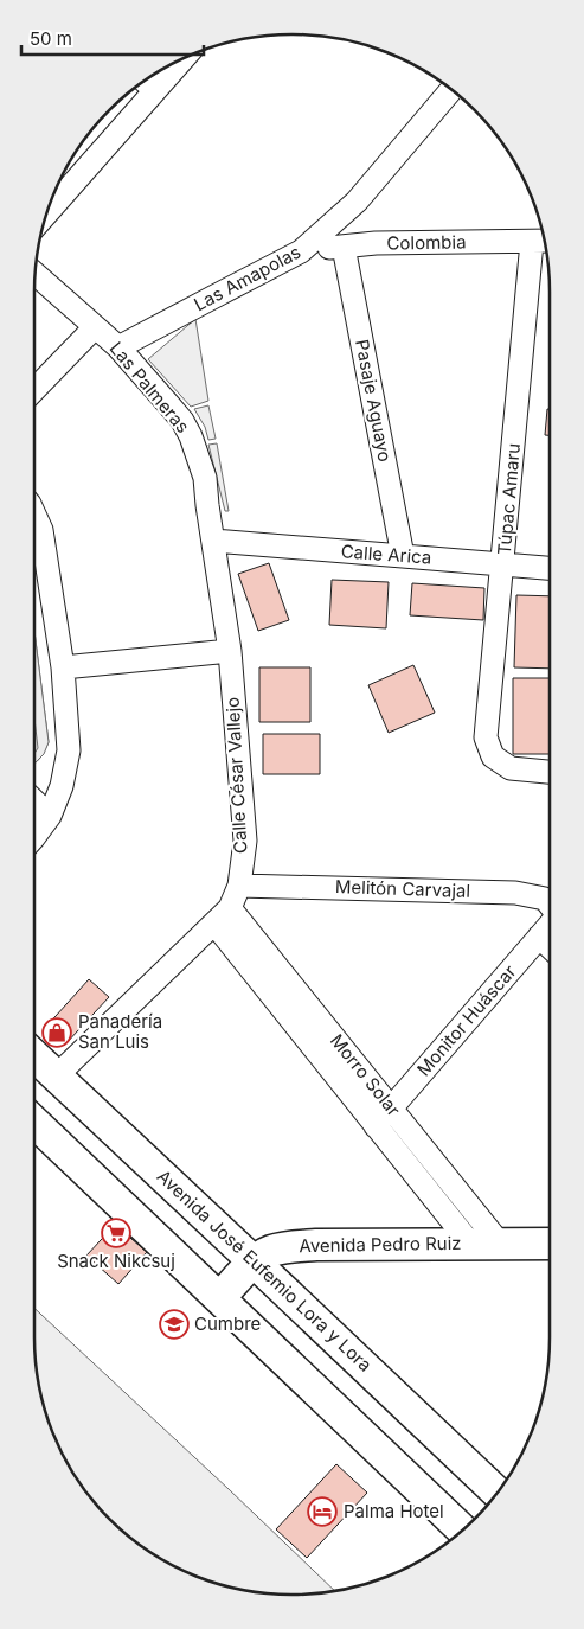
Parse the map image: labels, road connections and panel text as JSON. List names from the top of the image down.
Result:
{
  "streets": {
    "main road": ["Avenida Pedro Ruiz", "Avenida José Eufemio Lora y Lora"],
    "street": [
      "Colombia",
      "Las Amapolas",
      "Las Palmeras",
      "Pasaje Aguayo",
      "Túpac Amaru",
      "Calle Arica",
      "Calle César Vallejo",
      "Melitón Carvajal",
      "Monitor Huáscar",
      "Morro Solar"
    ]
  },
  "crossings": [
    ["Colombia", "Las Amapolas"],
    ["Colombia", "Pasaje Aguayo"],
    ["Colombia", "Túpac Amaru"],
    ["Las Amapolas", "Las Palmeras"],
    ["Las Palmeras", "Calle Arica"],
    ["Las Palmeras", "Calle César Vallejo"],
    ["Pasaje Aguayo", "Calle Arica"],
    ["Túpac Amaru", "Calle Arica"],
    ["Calle Arica", "Calle César Vallejo"],
    ["Calle César Vallejo", "Melitón Carvajal"],
    ["Calle César Vallejo", "Morro Solar"],
    ["Calle César Vallejo", "Avenida José Eufemio Lora y Lora"],
    ["Monitor Huáscar", "Morro Solar"],
    ["Morro Solar", "Avenida Pedro Ruiz"],
    ["Avenida Pedro Ruiz", "Avenida José Eufemio Lora y Lora"]
  ],
  "places": {
    "shop": ["Panadería San Luis"],
    "supermarket": ["Snack Nikcsuj"],
    "school or university": ["Cumbre"],
    "hotel": ["Palma Hotel"]
  },
  "scale_bar": "50 m"
}
